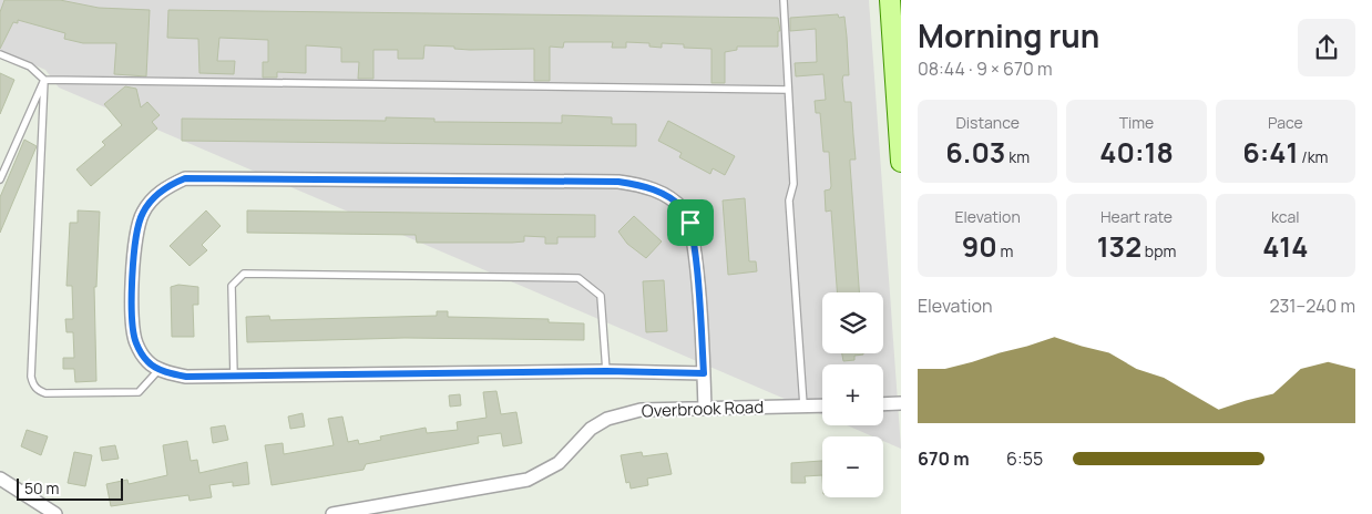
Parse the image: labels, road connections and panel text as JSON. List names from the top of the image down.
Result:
{
  "streets": {
    "street": ["Overbrook Road"]
  },
  "scale_bar": "50 m",
  "page": {
    "heading": ["Morning run", "08:44 · 9 × 670 m"],
    "stats": [
      ["Distance", "6.03 km"],
      ["Time", "40:18"],
      ["Pace", "6:41 /km"],
      ["Elevation", "90 m"],
      ["Heart rate", "132 bpm"],
      ["kcal", "414"]
    ],
    "chart": ["Elevation", "231–240 m"],
    "map_buttons": ["+", "−"],
    "list": [
      {
        "name": "670 m",
        "note": "6:55"
      }
    ],
    "scale": "50 m"
  }
}
